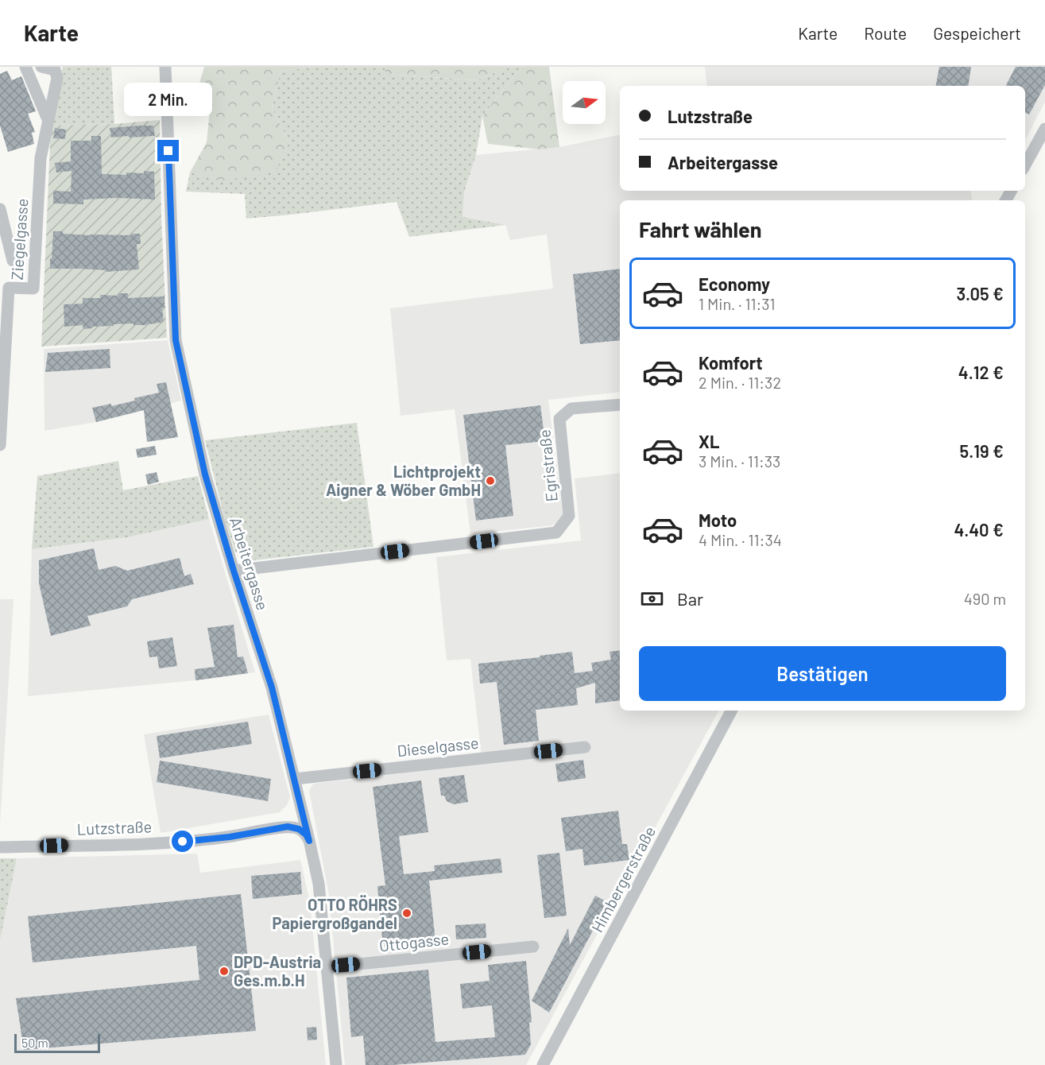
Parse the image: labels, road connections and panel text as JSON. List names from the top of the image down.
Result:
{
  "streets": {
    "street": [
      "Ziegelgasse",
      "Egristraße",
      "Arbeitergasse",
      "Dieselgasse",
      "Lutzstraße",
      "Himbergerstraße",
      "Ottogasse"
    ]
  },
  "crossings": [
    ["Egristraße", "Arbeitergasse"],
    ["Arbeitergasse", "Dieselgasse"],
    ["Arbeitergasse", "Lutzstraße"],
    ["Arbeitergasse", "Ottogasse"]
  ],
  "places": ["Lichtprojekt Aigner & Wöber GmbH", "OTTO RÖHRS Papiergroßgandel", "DPD-Austria Ges.m.b.H"],
  "scale_bar": "50 m",
  "north": "right",
  "page": {
    "header": "Karte",
    "nav": ["Karte", "Route", "Gespeichert"],
    "bubble": "2 Min.",
    "banner": ["Lutzstraße", "Arbeitergasse"],
    "heading": "Fahrt wählen",
    "list": [
      {
        "name": "Economy",
        "note": "1 Min. · 11:31",
        "value": "3.05 €"
      },
      {
        "name": "Komfort",
        "note": "2 Min. · 11:32",
        "value": "4.12 €"
      },
      {
        "name": "XL",
        "note": "3 Min. · 11:33",
        "value": "5.19 €"
      },
      {
        "name": "Moto",
        "note": "4 Min. · 11:34",
        "value": "4.40 €"
      }
    ],
    "pay": ["Bar", "490 m"],
    "buttons": "Bestätigen",
    "scale": "50 m"
  }
}
